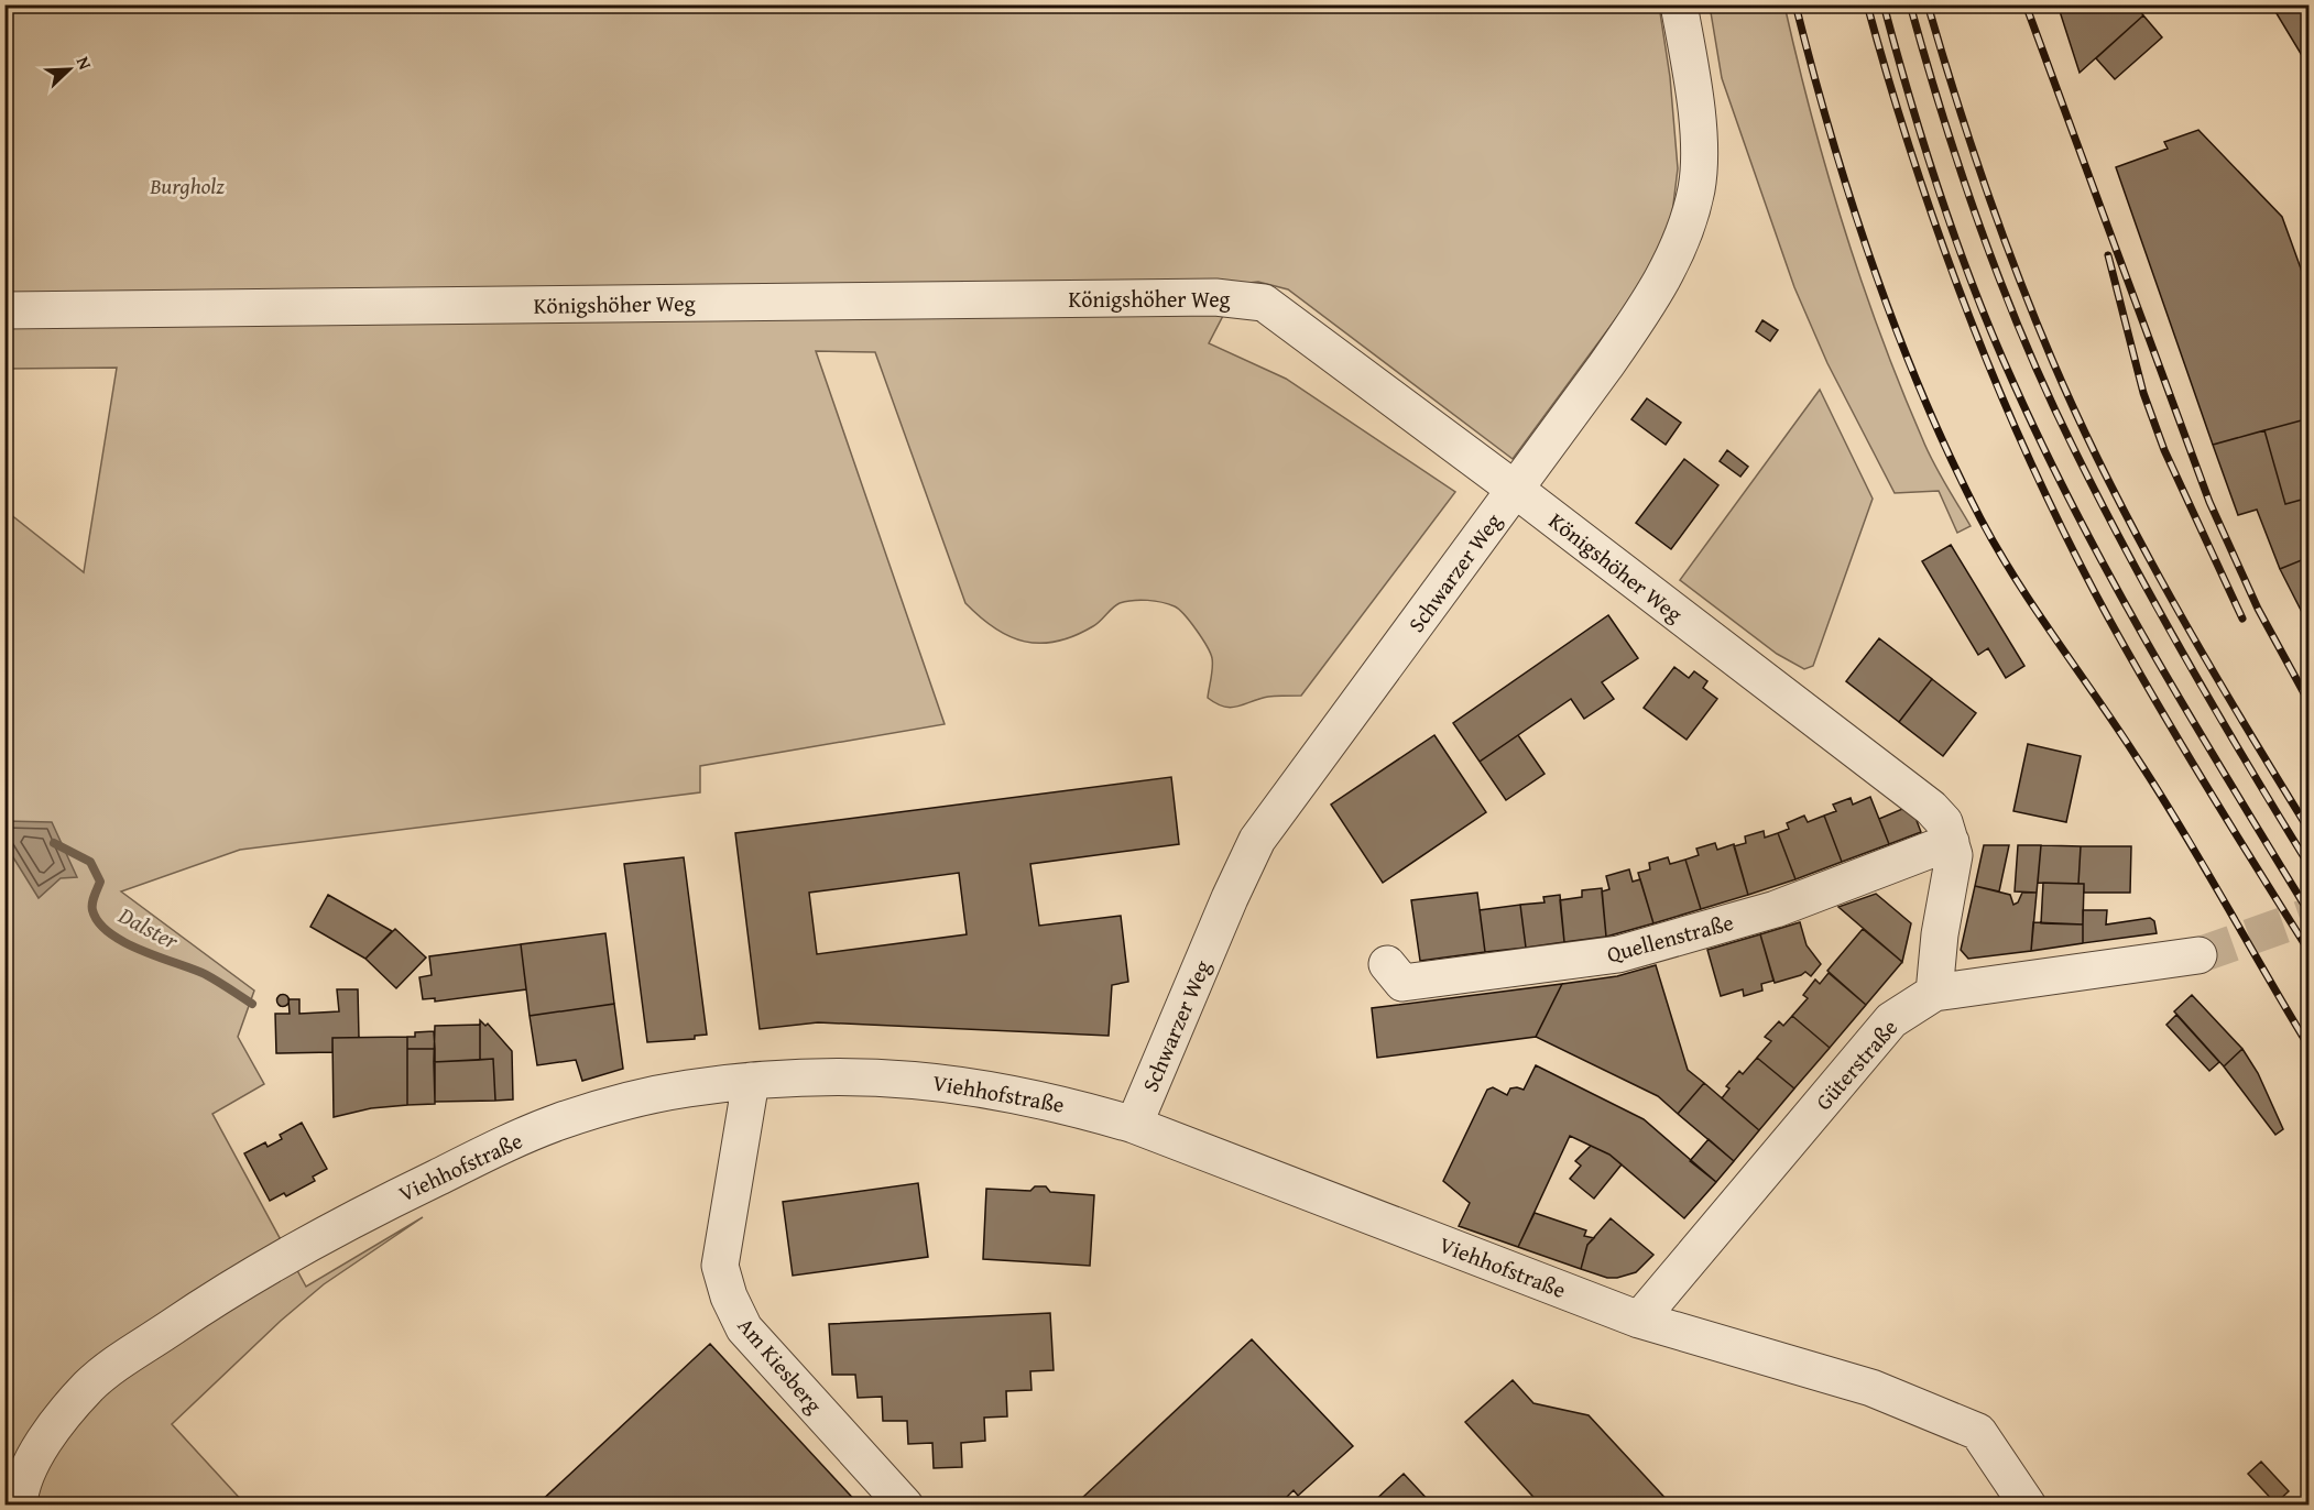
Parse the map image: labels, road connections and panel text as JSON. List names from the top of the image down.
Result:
{
  "streets": {
    "street": [
      "Königshöher Weg",
      "Schwarzer Weg",
      "Quellenstraße",
      "Güterstraße",
      "Viehhofstraße",
      "Am Kiesberg"
    ]
  },
  "crossings": [
    ["Königshöher Weg", "Schwarzer Weg"],
    ["Königshöher Weg", "Quellenstraße"],
    ["Königshöher Weg", "Güterstraße"],
    ["Schwarzer Weg", "Viehhofstraße"],
    ["Güterstraße", "Viehhofstraße"],
    ["Viehhofstraße", "Am Kiesberg"]
  ],
  "water": ["Dalster"],
  "parks": ["Burgholz"],
  "north": "top right"
}
